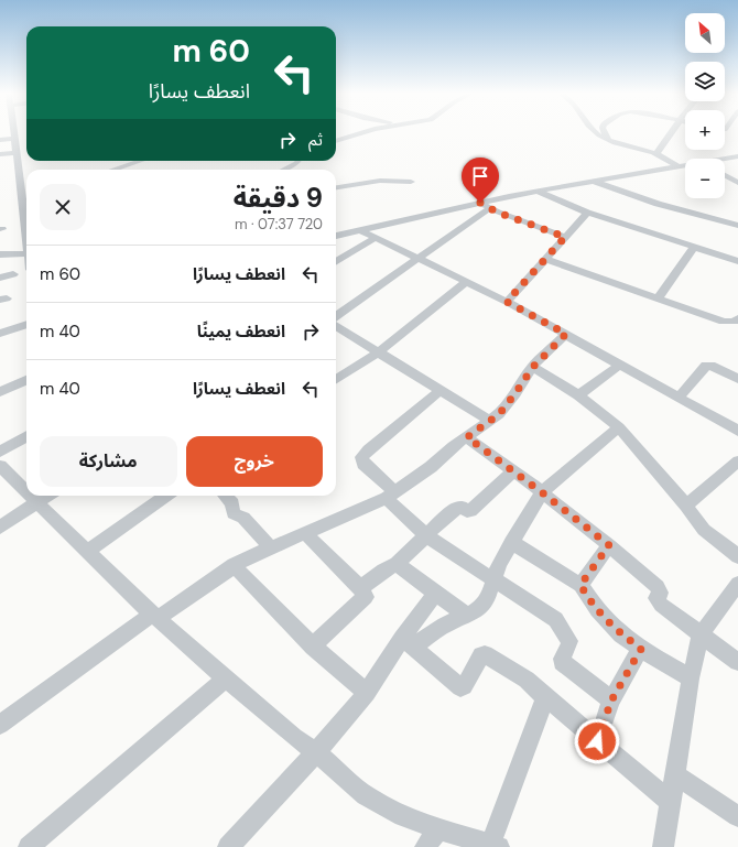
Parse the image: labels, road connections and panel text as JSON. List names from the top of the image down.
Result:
{
  "north": "top left",
  "page": {
    "map_buttons": ["+", "−"],
    "turn": ["60 m", "انعطف يسارًا"],
    "then": "ثم",
    "heading": ["9 دقيقة", "720 m · 07:37"],
    "list": [
      {
        "name": "انعطف يسارًا",
        "value": "60 m"
      },
      {
        "name": "انعطف يمينًا",
        "value": "40 m"
      },
      {
        "name": "انعطف يسارًا",
        "value": "40 m"
      }
    ],
    "buttons": ["خروج", "مشاركة"]
  }
}
